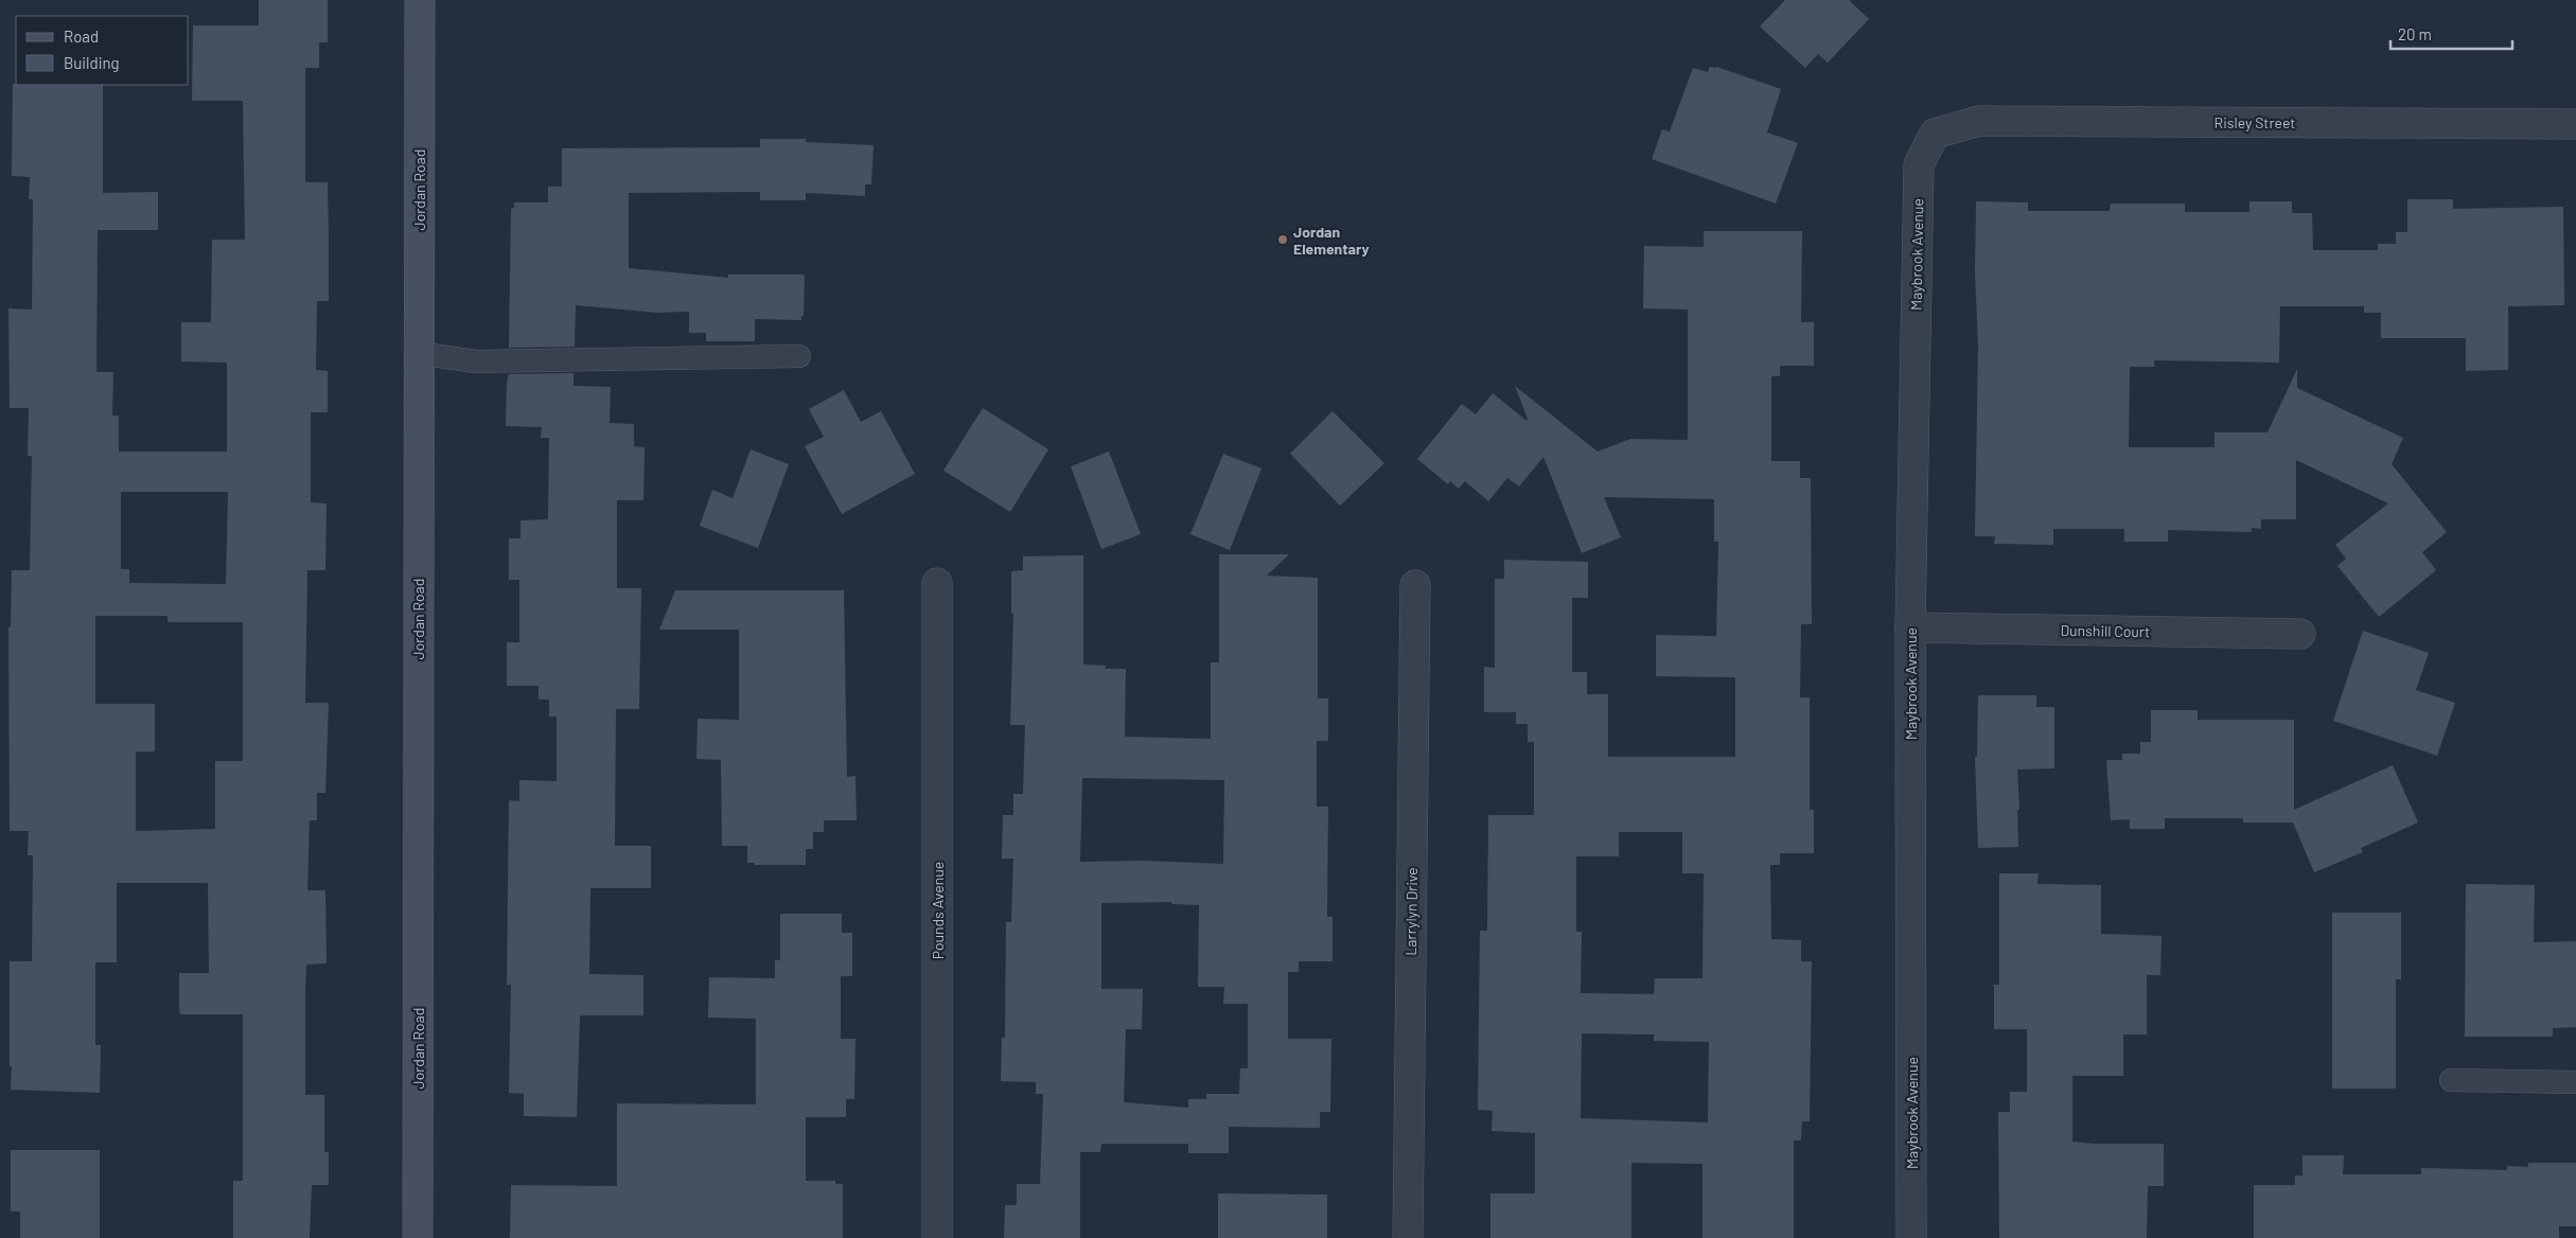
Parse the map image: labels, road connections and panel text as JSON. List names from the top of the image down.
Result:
{
  "streets": {
    "street": [
      "Risley Street",
      "Jordan Road",
      "Maybrook Avenue",
      "Dunshill Court",
      "Pounds Avenue",
      "Larrylyn Drive"
    ]
  },
  "crossings": [
    ["Risley Street", "Maybrook Avenue"],
    ["Maybrook Avenue", "Dunshill Court"]
  ],
  "places": ["Jordan Elementary"],
  "legend": ["Road", "Building"],
  "scale_bar": "20 m"
}
